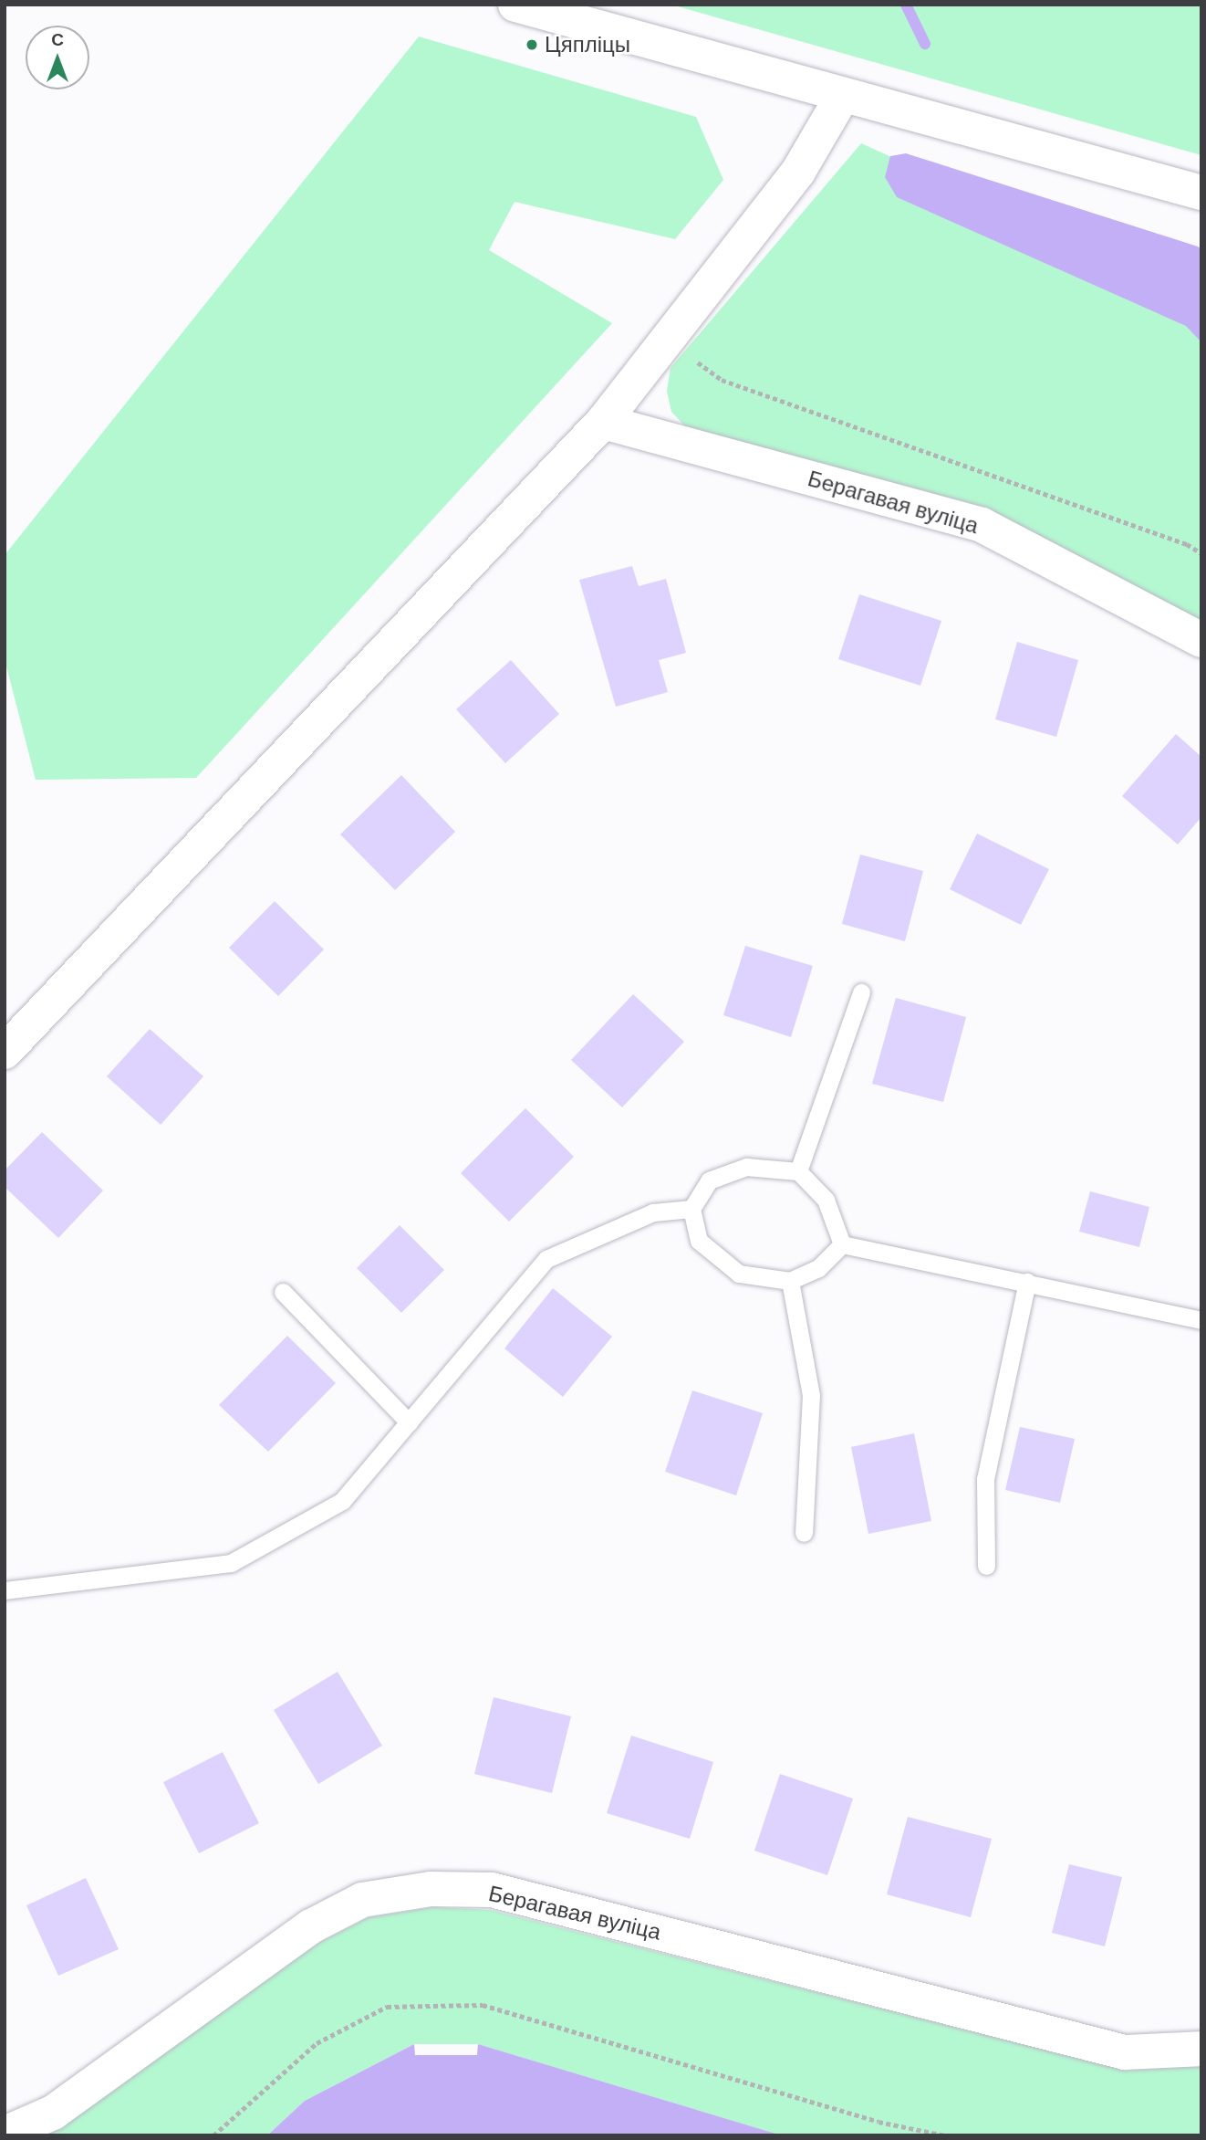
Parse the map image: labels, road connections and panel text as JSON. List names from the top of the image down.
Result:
{
  "streets": {
    "street": ["Берагавая вуліца"]
  },
  "places": ["Цяпліцы"],
  "north": "top"
}
